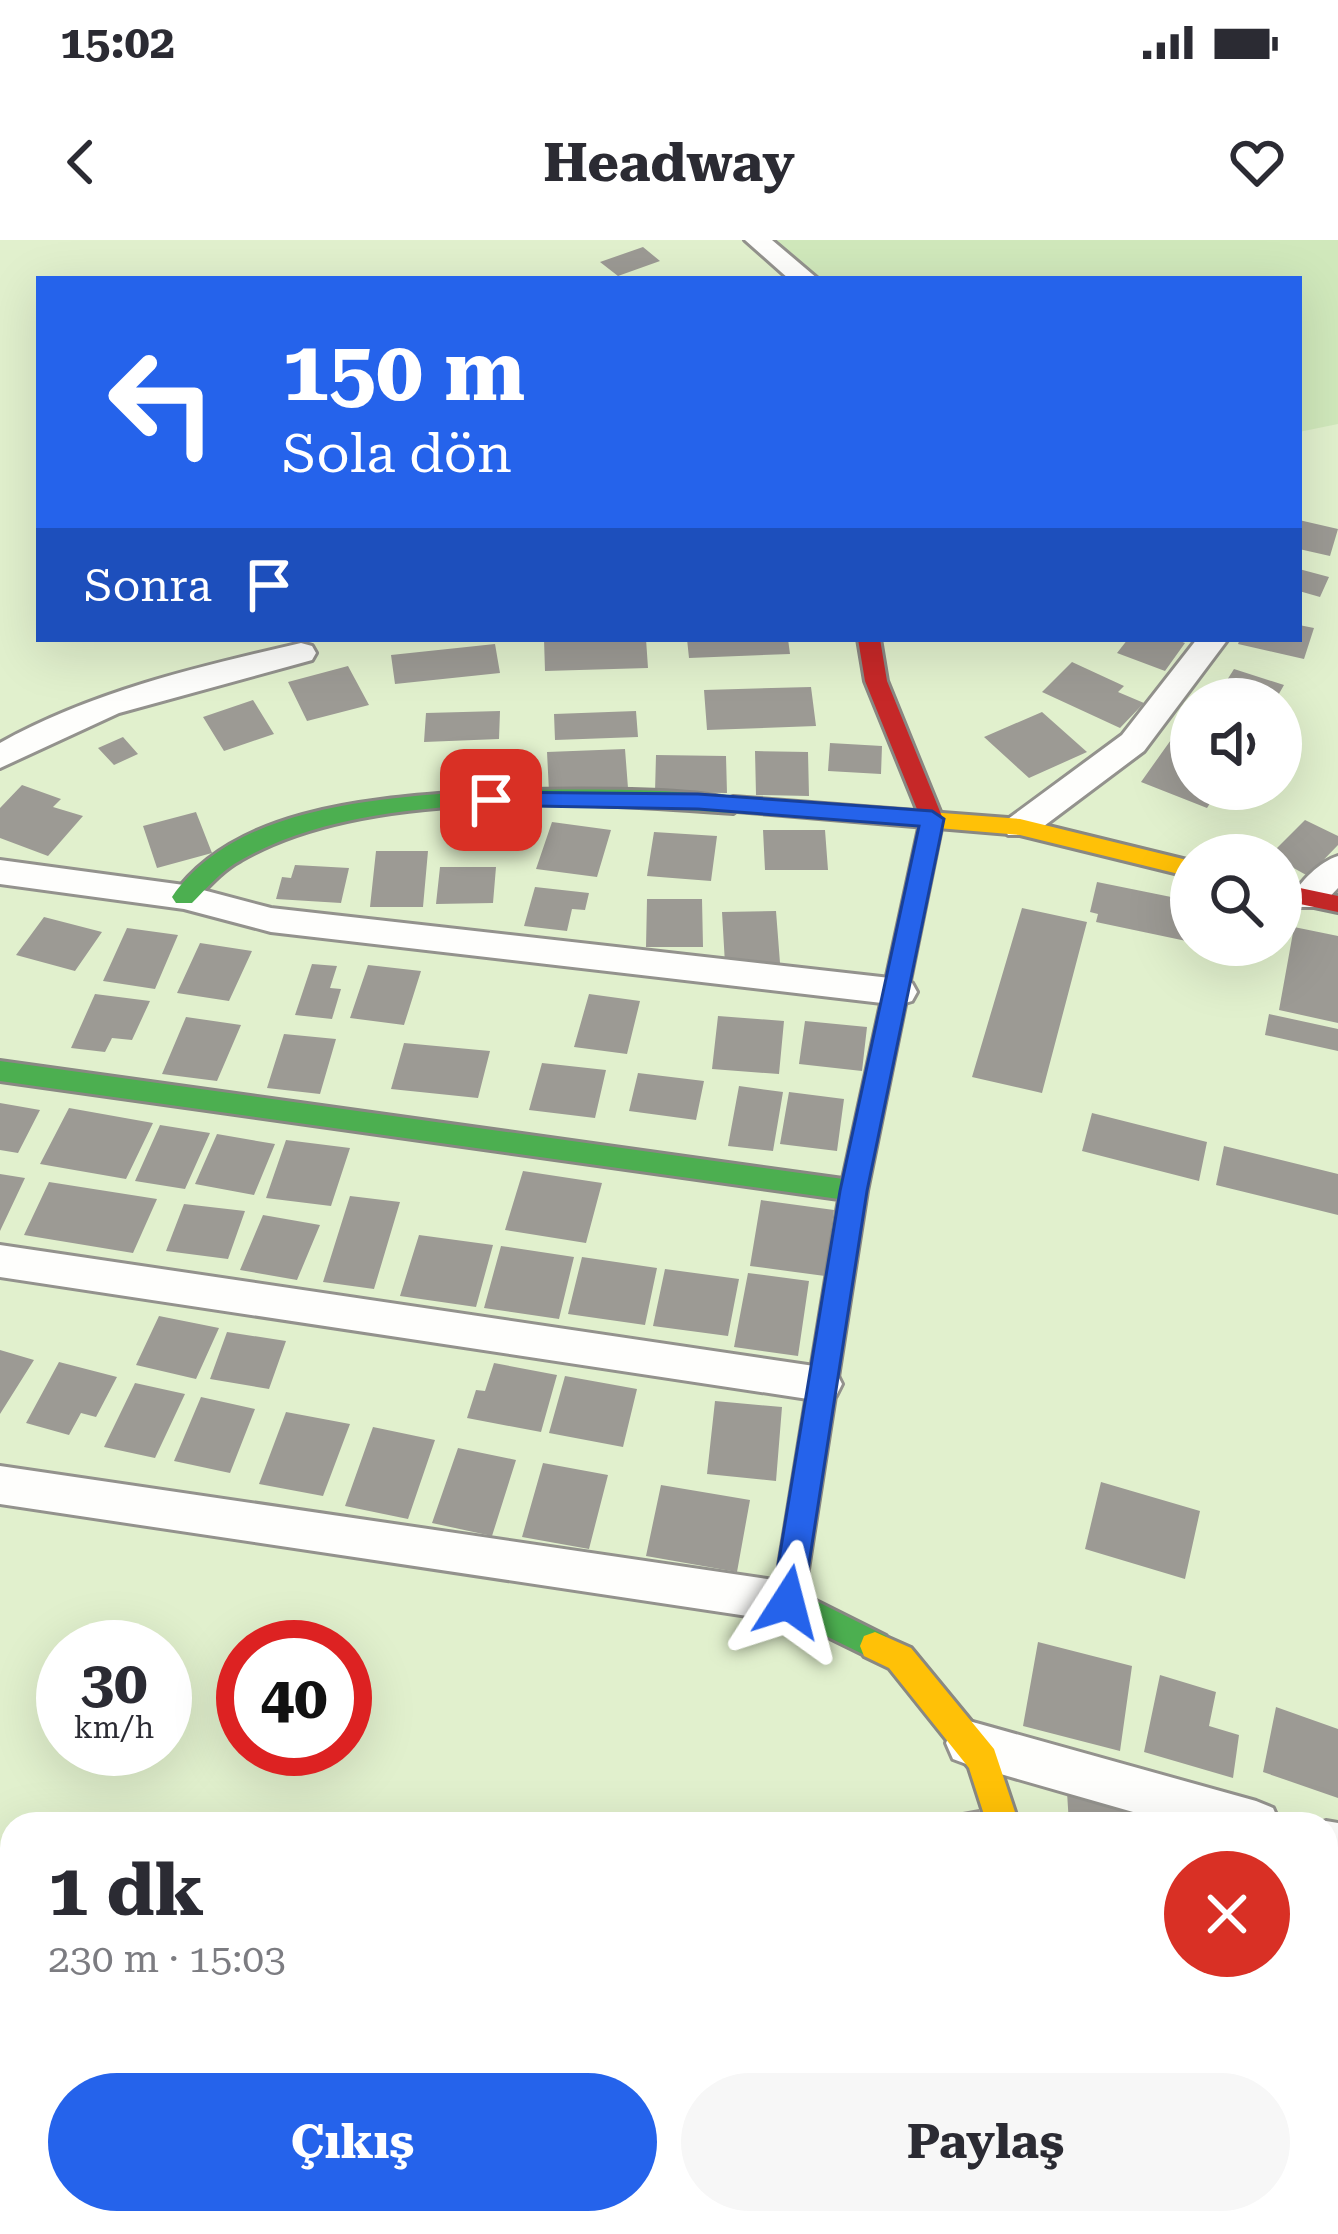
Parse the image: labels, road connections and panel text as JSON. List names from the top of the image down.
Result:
{
  "page": {
    "status": "15:02",
    "header": "Headway",
    "turn": ["150 m", "Sola dön"],
    "then": "Sonra",
    "speed": "30 km/h",
    "limit": "40",
    "heading": ["1 dk", "230 m · 15:03"],
    "buttons": ["Çıkış", "Paylaş"]
  }
}
